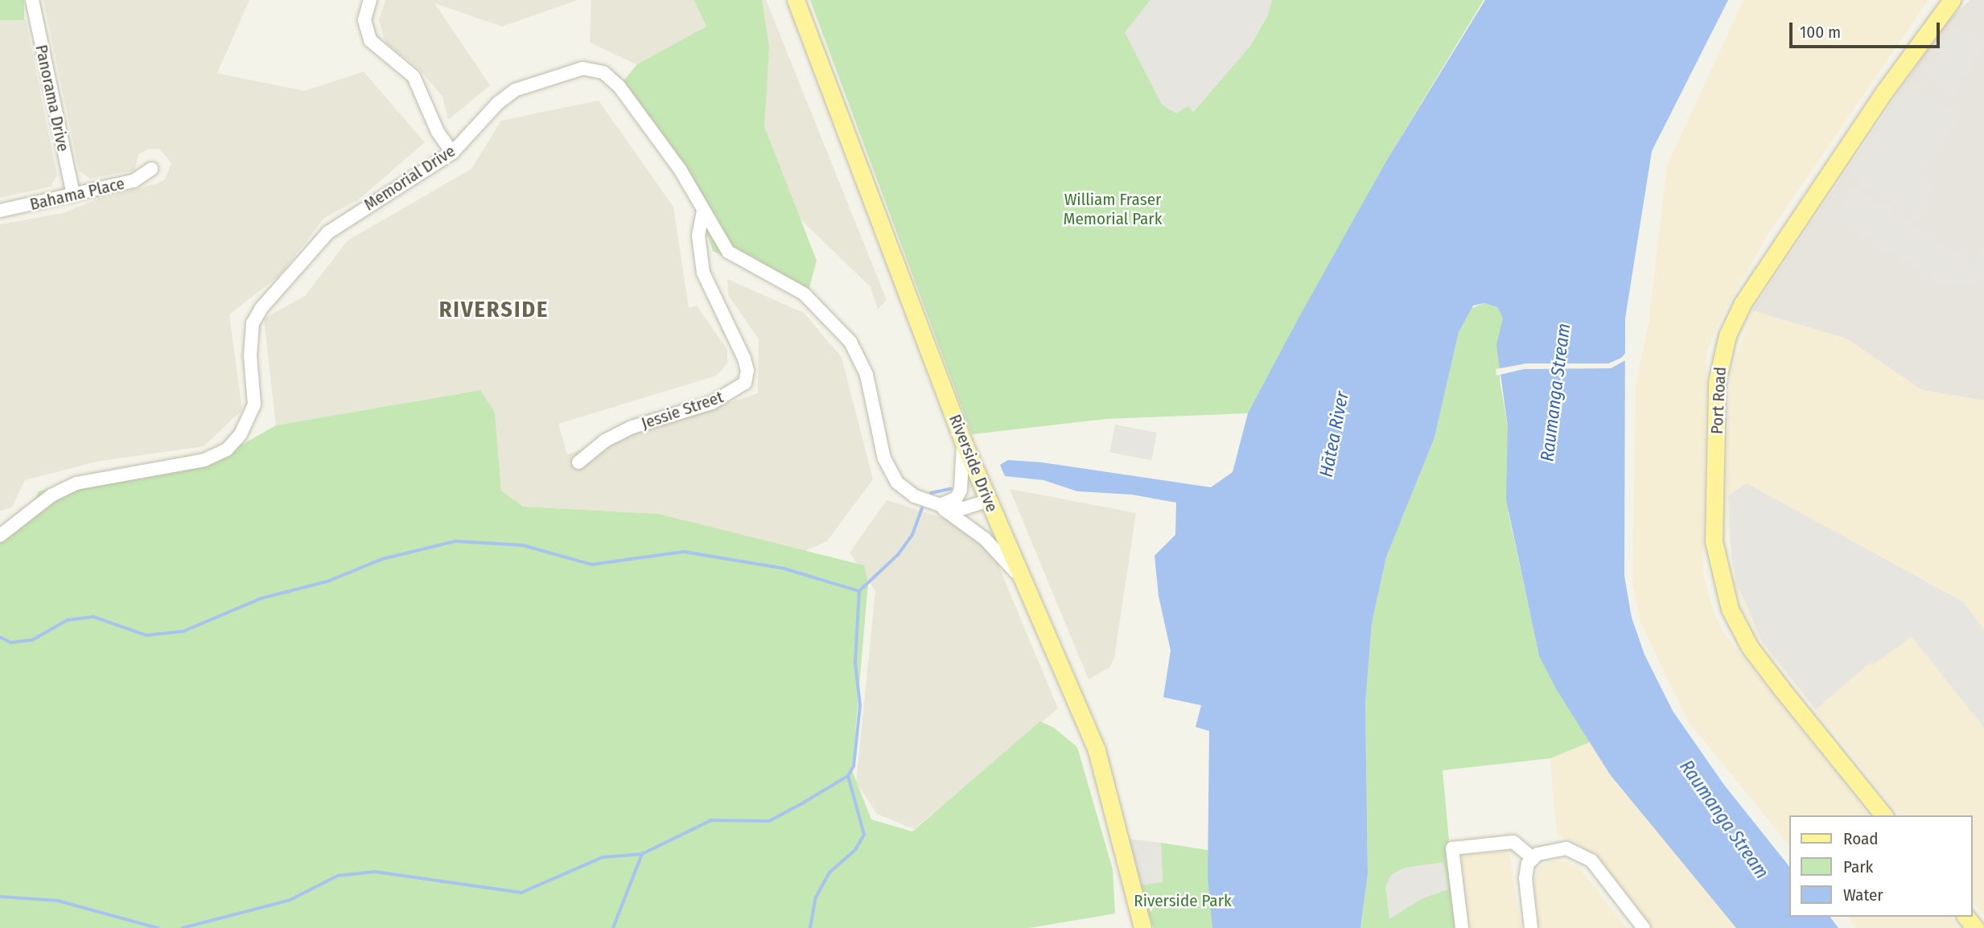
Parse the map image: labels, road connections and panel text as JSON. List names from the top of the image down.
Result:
{
  "streets": {
    "main road": ["Port Road", "Riverside Drive"],
    "street": [
      "Panorama Drive",
      "Memorial Drive",
      "Bahama Place",
      "Jessie Street"
    ]
  },
  "crossings": [
    ["Panorama Drive", "Bahama Place"],
    ["Memorial Drive", "Jessie Street"],
    ["Memorial Drive", "Riverside Drive"]
  ],
  "districts": ["RIVERSIDE"],
  "water": ["Raumanga Stream", "Hātea River"],
  "parks": ["William Fraser Memorial Park", "Riverside Park"],
  "legend": ["Road", "Park", "Water"],
  "scale_bar": "100 m"
}
